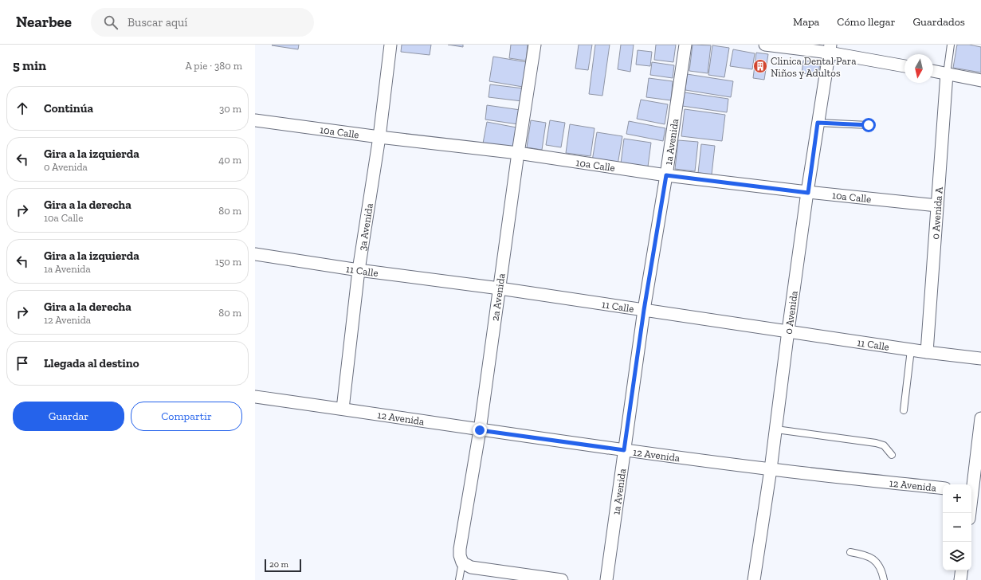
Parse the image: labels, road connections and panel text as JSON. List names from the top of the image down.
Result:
{
  "streets": {
    "street": [
      "10a Calle",
      "1a Avenida",
      "0 Avenida A",
      "3a Avenida",
      "11 Calle",
      "2a Avenida",
      "0 Avenida",
      "12 Avenida"
    ]
  },
  "crossings": [
    ["10a Calle", "1a Avenida"],
    ["10a Calle", "0 Avenida A"],
    ["10a Calle", "3a Avenida"],
    ["10a Calle", "2a Avenida"],
    ["10a Calle", "0 Avenida"],
    ["1a Avenida", "11 Calle"],
    ["1a Avenida", "12 Avenida"],
    ["0 Avenida A", "11 Calle"],
    ["3a Avenida", "11 Calle"],
    ["3a Avenida", "12 Avenida"],
    ["11 Calle", "2a Avenida"],
    ["11 Calle", "0 Avenida"],
    ["2a Avenida", "12 Avenida"],
    ["0 Avenida", "12 Avenida"]
  ],
  "places": {
    "building": ["Clinica Dental Para Niños y Adultos"]
  },
  "scale_bar": "20 m",
  "north": "bottom",
  "page": {
    "header": "Nearbee",
    "search": "Buscar aquí",
    "nav": ["Mapa", "Cómo llegar", "Guardados"],
    "heading": ["5 min", "A pie · 380 m"],
    "list": [
      ["Continúa", "30 m"],
      ["Gira a la izquierda", "0 Avenida", "40 m"],
      ["Gira a la derecha", "10a Calle", "80 m"],
      ["Gira a la izquierda", "1a Avenida", "150 m"],
      ["Gira a la derecha", "12 Avenida", "80 m"],
      "Llegada al destino"
    ],
    "buttons": ["Guardar", "Compartir"],
    "map_buttons": ["+", "−"],
    "scale": "20 m"
  }
}
